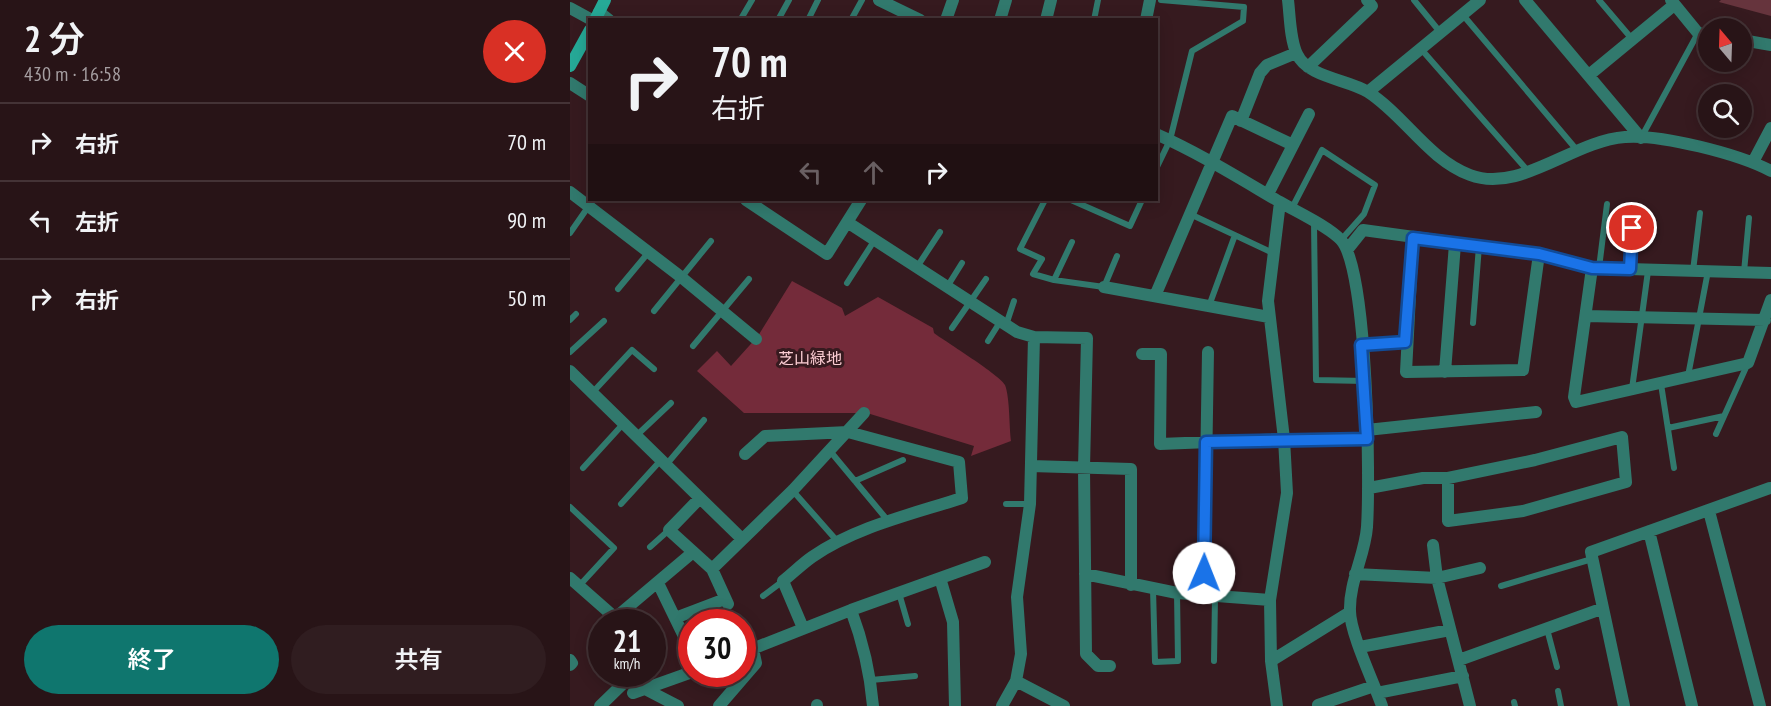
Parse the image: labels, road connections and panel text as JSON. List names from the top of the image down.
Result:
{
  "parks": ["芝山緑地"],
  "north": "top",
  "page": {
    "heading": ["2 分", "430 m · 16:58"],
    "turn": ["70 m", "右折"],
    "list": [
      {
        "name": "右折",
        "value": "70 m"
      },
      {
        "name": "左折",
        "value": "90 m"
      },
      {
        "name": "右折",
        "value": "50 m"
      }
    ],
    "speed": "21 km/h",
    "limit": "30",
    "buttons": ["終了", "共有"]
  }
}
